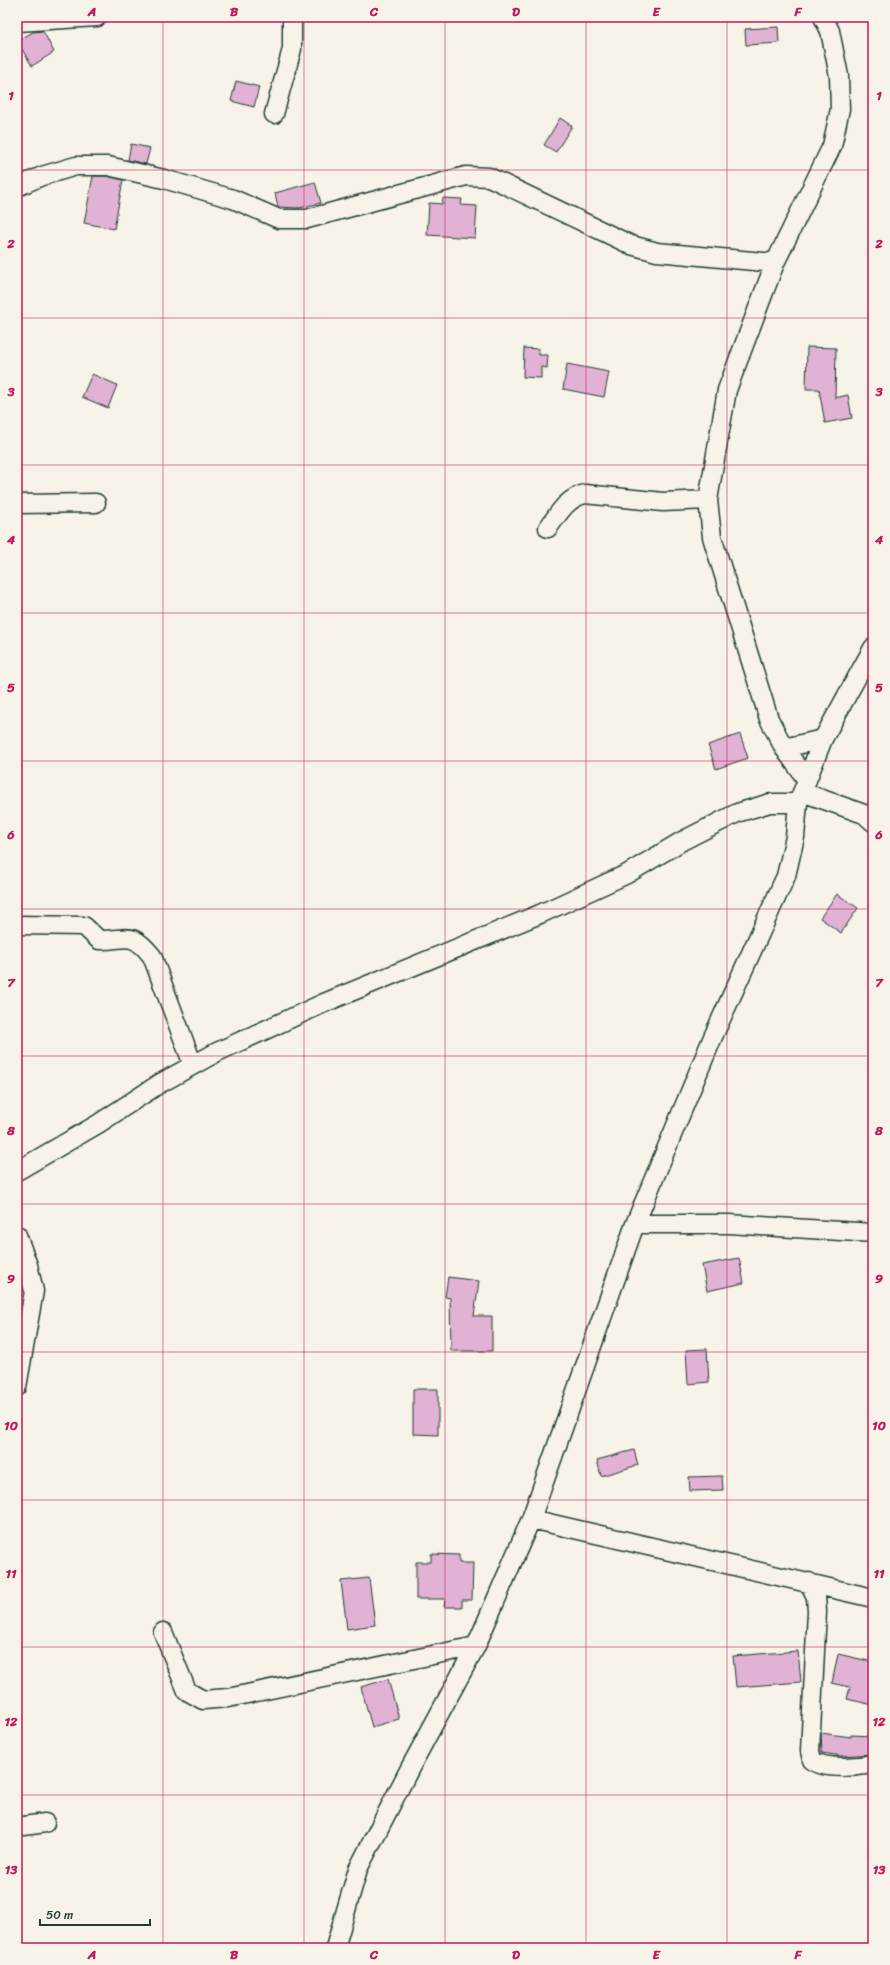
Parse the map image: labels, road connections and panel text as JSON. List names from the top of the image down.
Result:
{
  "scale_bar": "50 m",
  "grid": {
    "columns": [
      "A",
      "B",
      "C",
      "D",
      "E",
      "F"
    ],
    "rows": [
      "1",
      "2",
      "3",
      "4",
      "5",
      "6",
      "7",
      "8",
      "9",
      "10",
      "11",
      "12",
      "13"
    ]
  }
}
